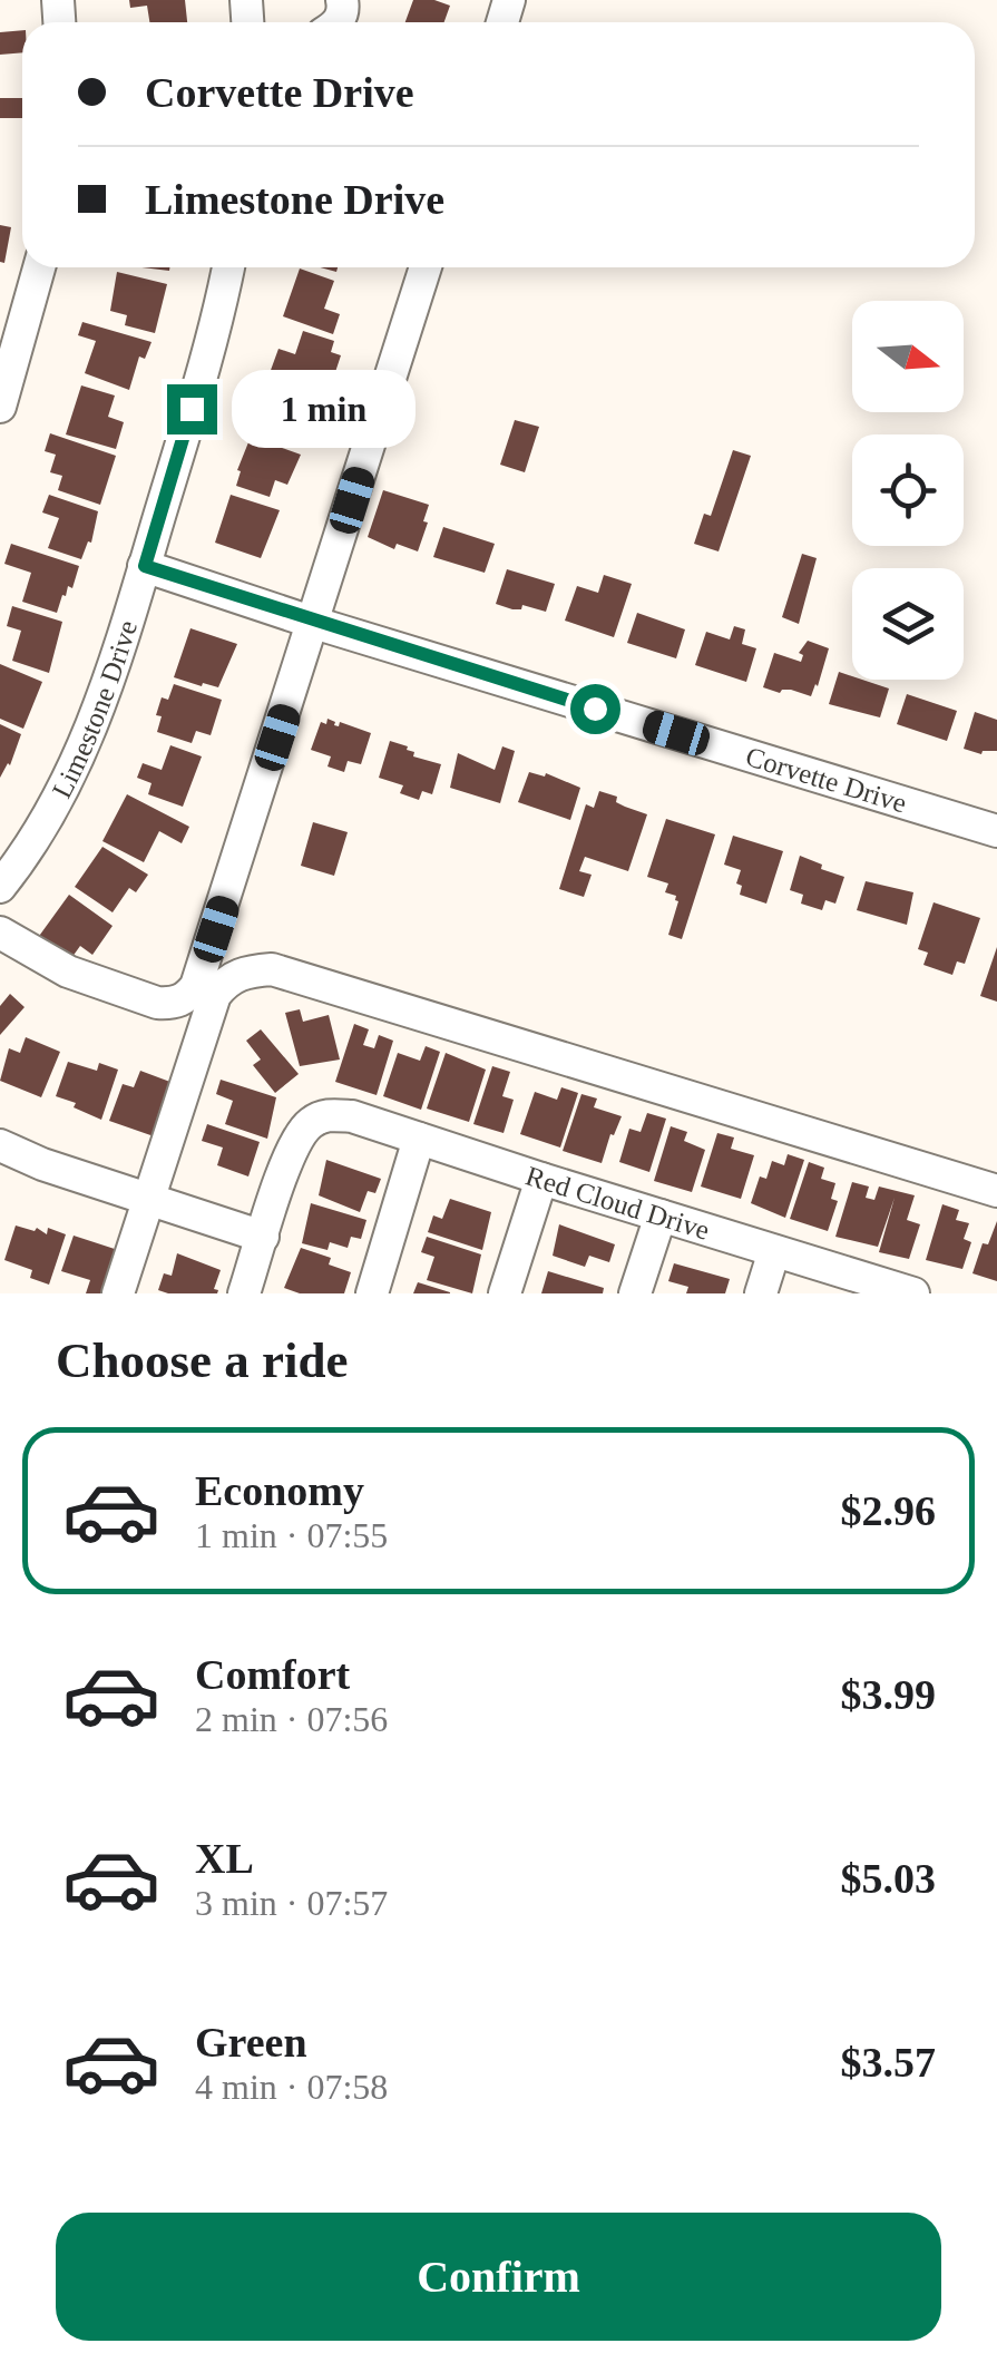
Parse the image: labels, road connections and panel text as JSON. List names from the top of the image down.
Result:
{
  "streets": {
    "street": ["Limestone Drive", "Corvette Drive", "Red Cloud Drive"]
  },
  "crossings": [
    ["Limestone Drive", "Corvette Drive"]
  ],
  "north": "right",
  "page": {
    "banner": ["Corvette Drive", "Limestone Drive"],
    "bubble": "1 min",
    "heading": "Choose a ride",
    "list": [
      {
        "name": "Economy",
        "note": "1 min · 07:55",
        "value": "$2.96"
      },
      {
        "name": "Comfort",
        "note": "2 min · 07:56",
        "value": "$3.99"
      },
      {
        "name": "XL",
        "note": "3 min · 07:57",
        "value": "$5.03"
      },
      {
        "name": "Green",
        "note": "4 min · 07:58",
        "value": "$3.57"
      }
    ],
    "buttons": "Confirm"
  }
}
